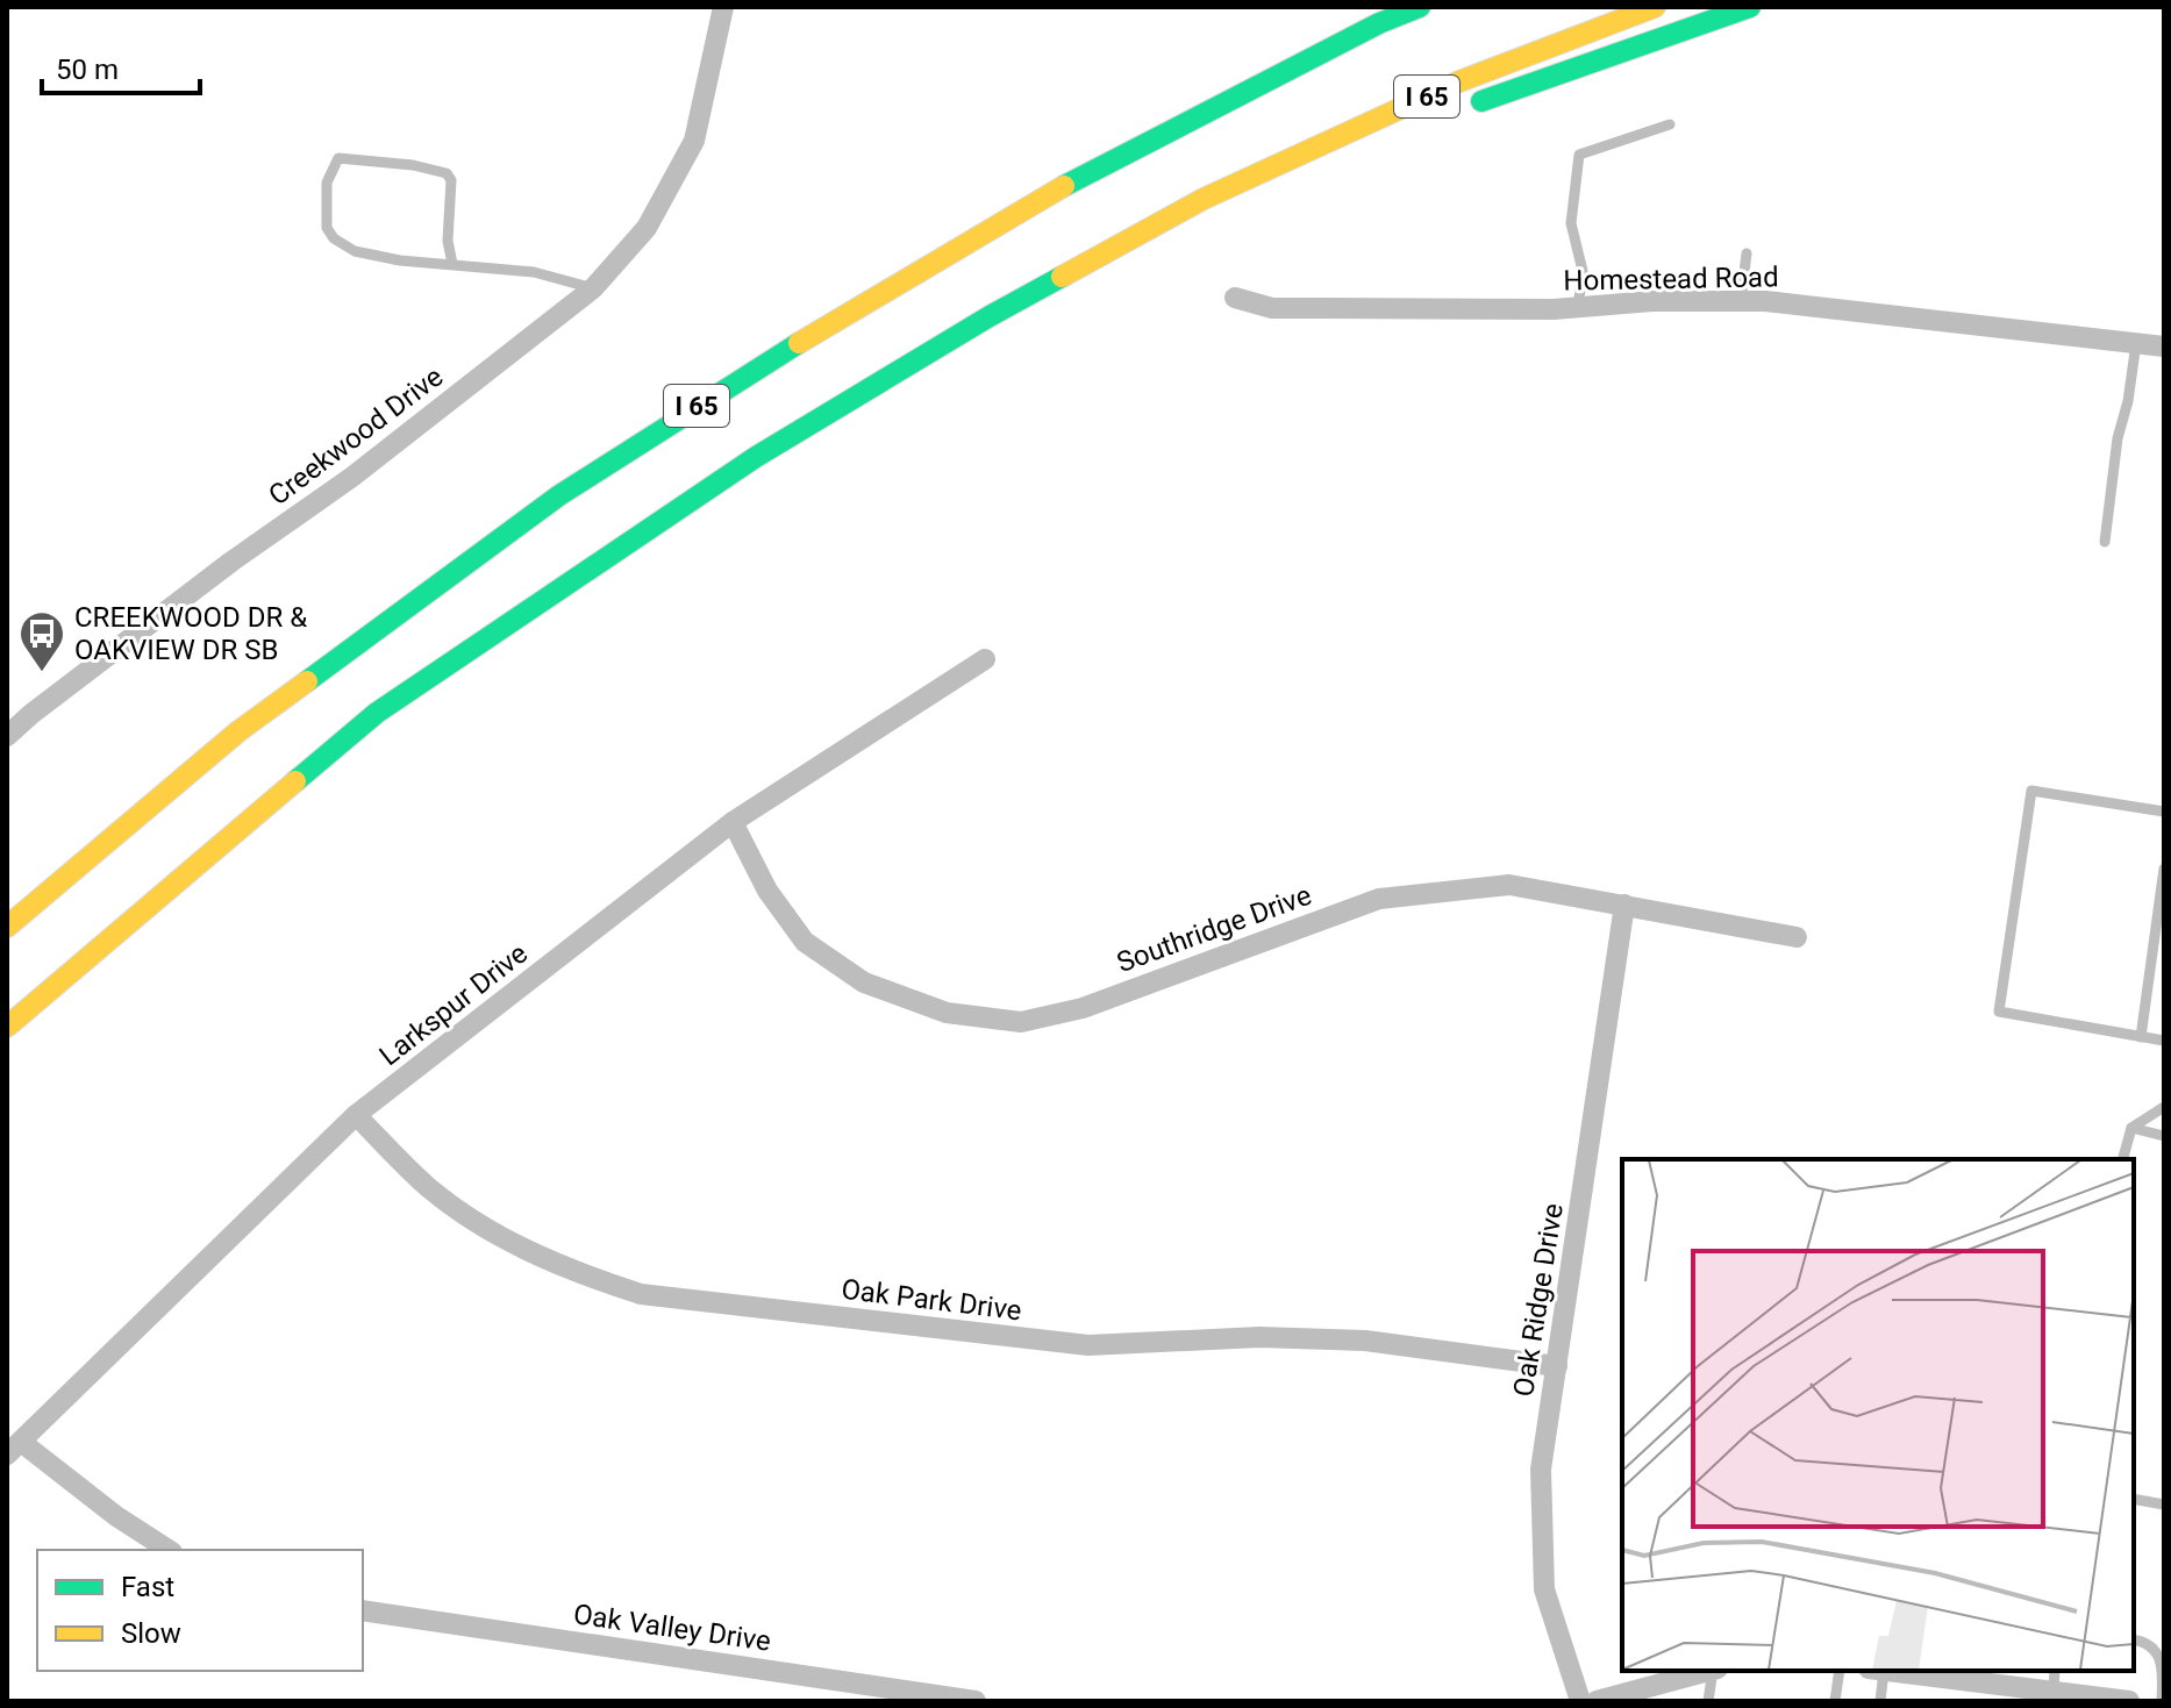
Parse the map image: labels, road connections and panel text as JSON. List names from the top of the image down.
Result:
{
  "streets": {
    "highway": ["I 65"],
    "street": [
      "Homestead Road",
      "Creekwood Drive",
      "Southridge Drive",
      "Larkspur Drive",
      "Oak Park Drive",
      "Oak Ridge Drive",
      "Oak Valley Drive"
    ]
  },
  "crossings": [
    ["Southridge Drive", "Larkspur Drive"],
    ["Southridge Drive", "Oak Ridge Drive"],
    ["Larkspur Drive", "Oak Park Drive"],
    ["Oak Park Drive", "Oak Ridge Drive"]
  ],
  "places": {
    "bus stop": ["CREEKWOOD DR & OAKVIEW DR SB"]
  },
  "legend": ["Fast", "Slow"],
  "scale_bar": "50 m"
}
